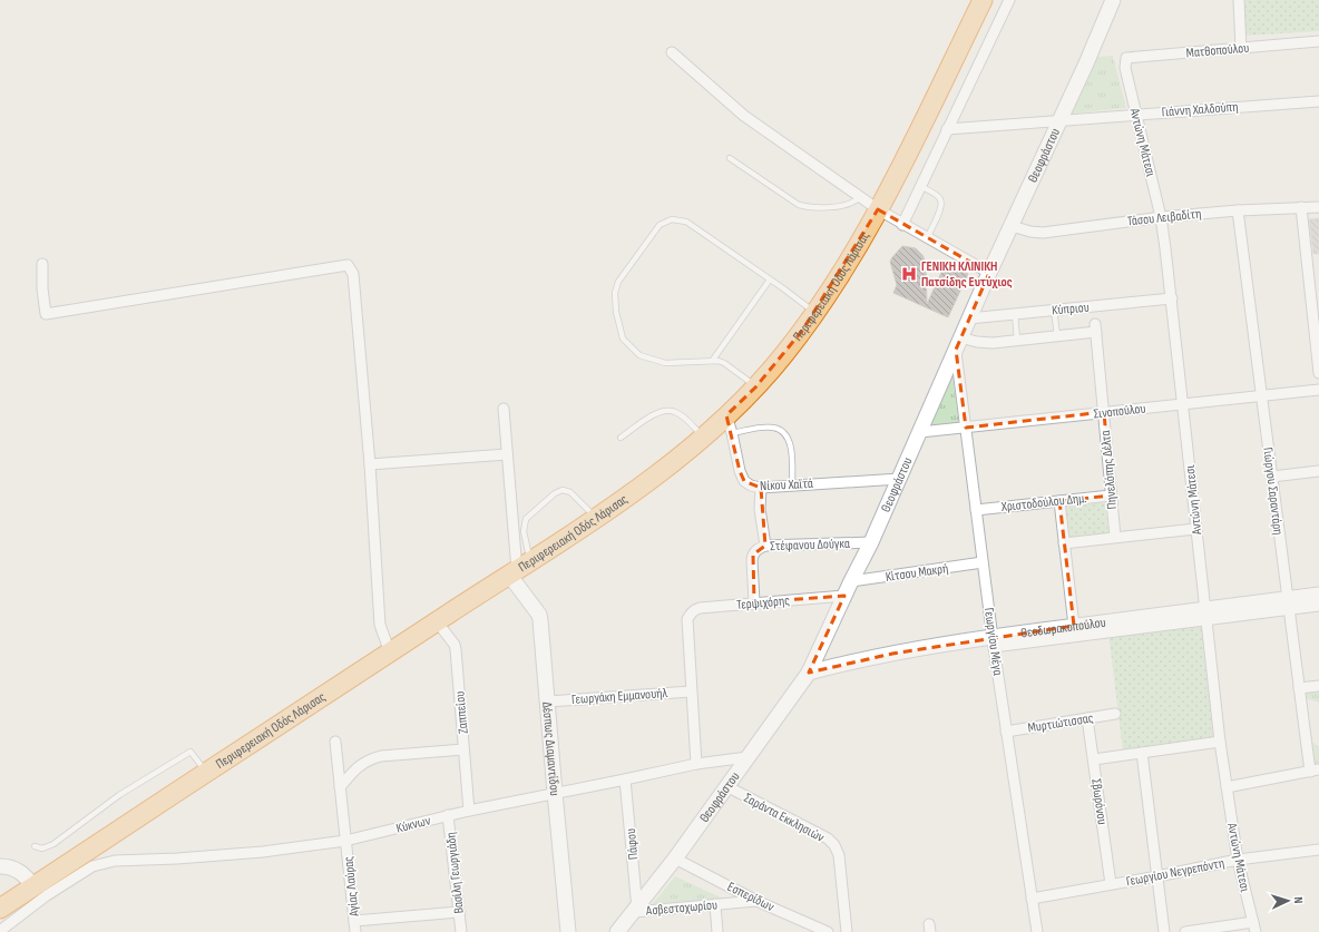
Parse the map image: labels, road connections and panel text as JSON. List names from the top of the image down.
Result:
{
  "streets": {
    "highway": ["Περιφερειακή Οδός Λάρισας"],
    "street": [
      "Ματθοπούλου",
      "Γιάννη Χαλδούπη",
      "Αντώνη Μάτεσι",
      "Θεοφράστου",
      "Τάσου Λειβαδίτη",
      "Κύπριου",
      "Σινοπούλου",
      "Πηνελόπης Δέλτα",
      "Νίκου Χαϊτά",
      "Γιώργου Σαραντάρη",
      "Χριστοδούλου Δημ.",
      "Στέφανου Δούγκα",
      "Κίτσου Μακρή",
      "Τερψιχόρης",
      "Θεοδωρακοπούλου",
      "Γεωργίου Μέγα",
      "Γεωργάκη Εμμανουήλ",
      "Ζαππείου",
      "Μυρτιώτισσας",
      "Δέσπως Διαμαντίδου",
      "Σβωρόνου",
      "Σαράντα Εκκλησιών",
      "Κύκνων",
      "Πάφου",
      "Γεωργίου Νεγρεπόντη",
      "Βασίλη Γεωργιάδη",
      "Αγίας Λαύρας",
      "Εσπερίδων",
      "Ασβεστοχωρίου"
    ]
  },
  "crossings": [
    ["Ματθοπούλου", "Αντώνη Μάτεσι"],
    ["Γιάννη Χαλδούπη", "Αντώνη Μάτεσι"],
    ["Γιάννη Χαλδούπη", "Θεοφράστου"],
    ["Αντώνη Μάτεσι", "Τάσου Λειβαδίτη"],
    ["Αντώνη Μάτεσι", "Κύπριου"],
    ["Αντώνη Μάτεσι", "Σινοπούλου"],
    ["Αντώνη Μάτεσι", "Θεοδωρακοπούλου"],
    ["Αντώνη Μάτεσι", "Γεωργίου Νεγρεπόντη"],
    ["Θεοφράστου", "Τάσου Λειβαδίτη"],
    ["Θεοφράστου", "Κύπριου"],
    ["Θεοφράστου", "Σινοπούλου"],
    ["Θεοφράστου", "Νίκου Χαϊτά"],
    ["Θεοφράστου", "Στέφανου Δούγκα"],
    ["Θεοφράστου", "Κίτσου Μακρή"],
    ["Θεοφράστου", "Τερψιχόρης"],
    ["Θεοφράστου", "Θεοδωρακοπούλου"],
    ["Θεοφράστου", "Γεωργίου Μέγα"],
    ["Θεοφράστου", "Σαράντα Εκκλησιών"],
    ["Θεοφράστου", "Κύκνων"],
    ["Θεοφράστου", "Πάφου"],
    ["Θεοφράστου", "Εσπερίδων"],
    ["Θεοφράστου", "Ασβεστοχωρίου"],
    ["Τάσου Λειβαδίτη", "Γιώργου Σαραντάρη"],
    ["Περιφερειακή Οδός Λάρισας", "Νίκου Χαϊτά"],
    ["Περιφερειακή Οδός Λάρισας", "Ζαππείου"],
    ["Περιφερειακή Οδός Λάρισας", "Δέσπως Διαμαντίδου"],
    ["Περιφερειακή Οδός Λάρισας", "Κύκνων"],
    ["Σινοπούλου", "Πηνελόπης Δέλτα"],
    ["Σινοπούλου", "Γιώργου Σαραντάρη"],
    ["Σινοπούλου", "Γεωργίου Μέγα"],
    ["Πηνελόπης Δέλτα", "Χριστοδούλου Δημ."],
    ["Γιώργου Σαραντάρη", "Θεοδωρακοπούλου"],
    ["Χριστοδούλου Δημ.", "Γεωργίου Μέγα"],
    ["Στέφανου Δούγκα", "Τερψιχόρης"],
    ["Κίτσου Μακρή", "Γεωργίου Μέγα"],
    ["Τερψιχόρης", "Γεωργάκη Εμμανουήλ"],
    ["Θεοδωρακοπούλου", "Γεωργίου Μέγα"],
    ["Γεωργίου Μέγα", "Μυρτιώτισσας"],
    ["Γεωργίου Μέγα", "Γεωργίου Νεγρεπόντη"],
    ["Γεωργάκη Εμμανουήλ", "Δέσπως Διαμαντίδου"],
    ["Ζαππείου", "Κύκνων"],
    ["Μυρτιώτισσας", "Σβωρόνου"],
    ["Δέσπως Διαμαντίδου", "Κύκνων"],
    ["Σβωρόνου", "Γεωργίου Νεγρεπόντη"],
    ["Κύκνων", "Πάφου"],
    ["Κύκνων", "Βασίλη Γεωργιάδη"],
    ["Κύκνων", "Αγίας Λαύρας"],
    ["Πάφου", "Ασβεστοχωρίου"],
    ["Εσπερίδων", "Ασβεστοχωρίου"]
  ],
  "places": {
    "hospital": ["ΓΕΝΙΚΗ ΚΛΙΝΙΚΗ Πατσίδης Ευτύχιος"]
  },
  "north": "right"
}
